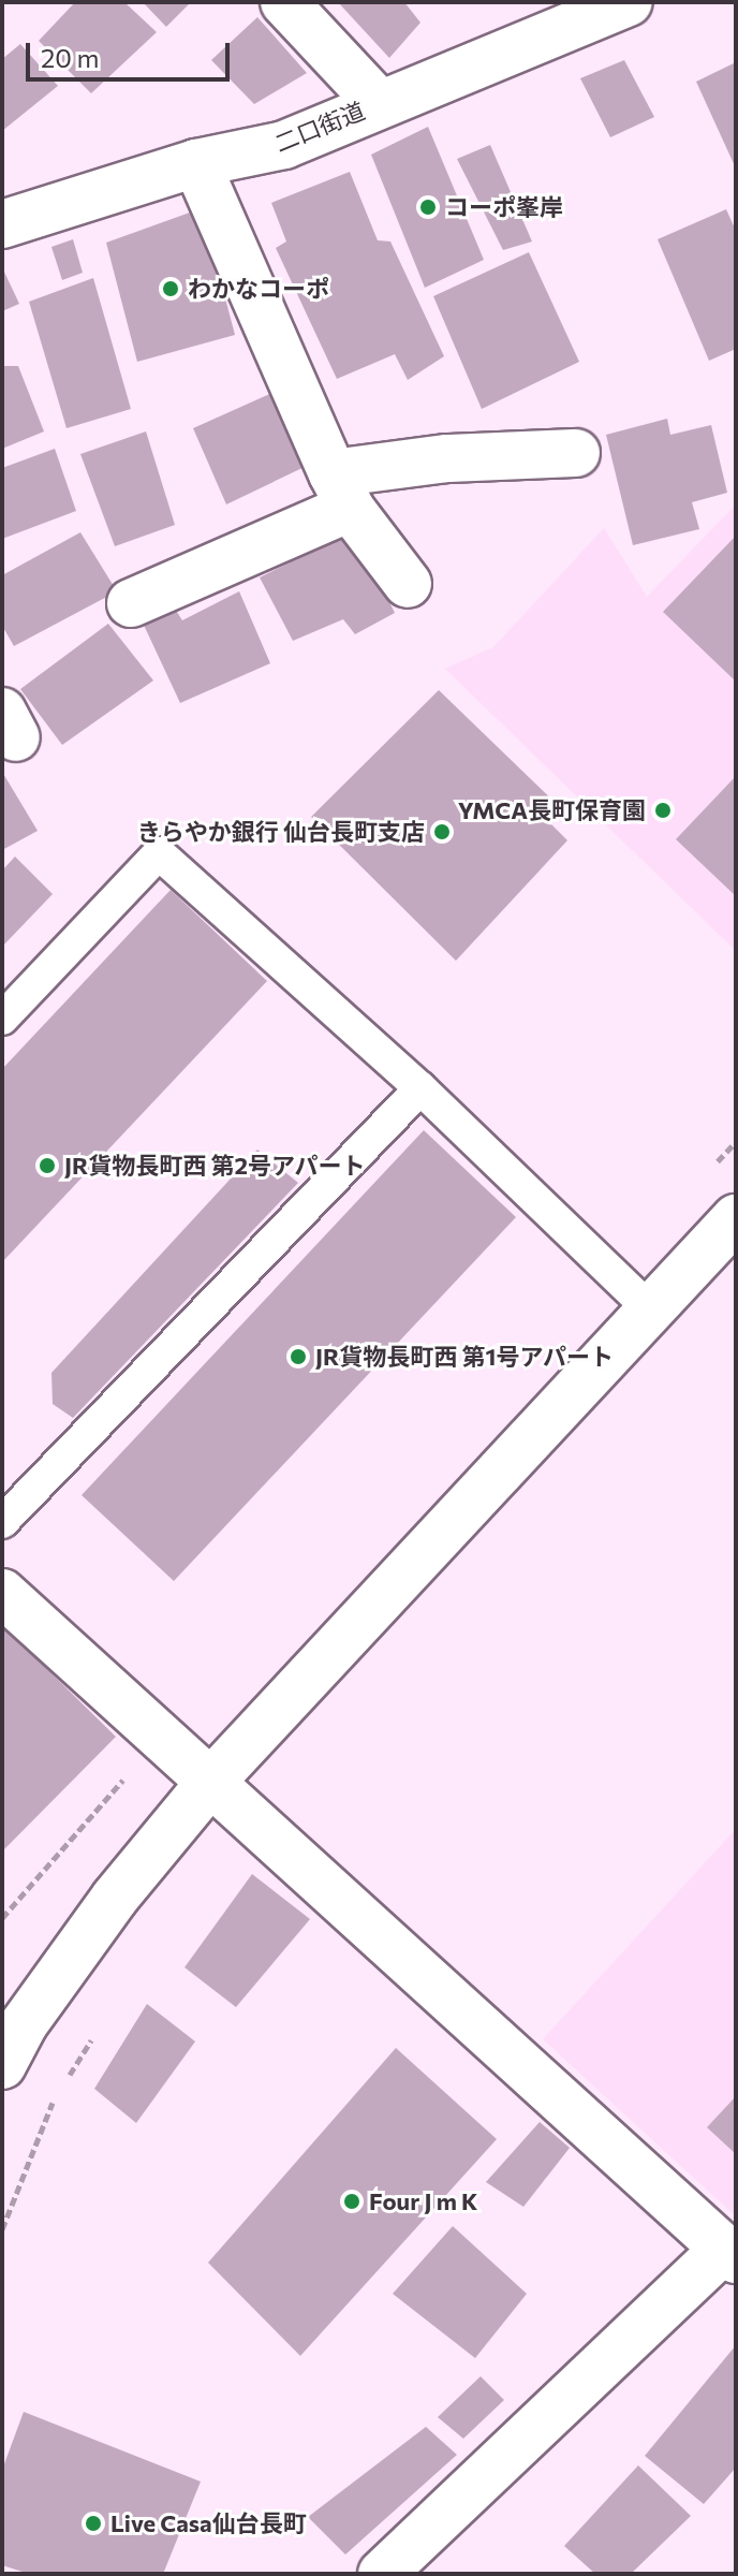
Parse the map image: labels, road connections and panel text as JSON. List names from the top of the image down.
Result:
{
  "streets": {
    "street": ["二口街道"]
  },
  "places": [
    "コーポ峯岸",
    "わかなコーポ",
    "YMCA長町保育園",
    "きらやか銀行 仙台長町支店",
    "JR貨物長町西 第2号アパート",
    "JR貨物長町西 第1号アパート",
    "Four J m K",
    "Live Casa仙台長町"
  ],
  "scale_bar": "20 m"
}
